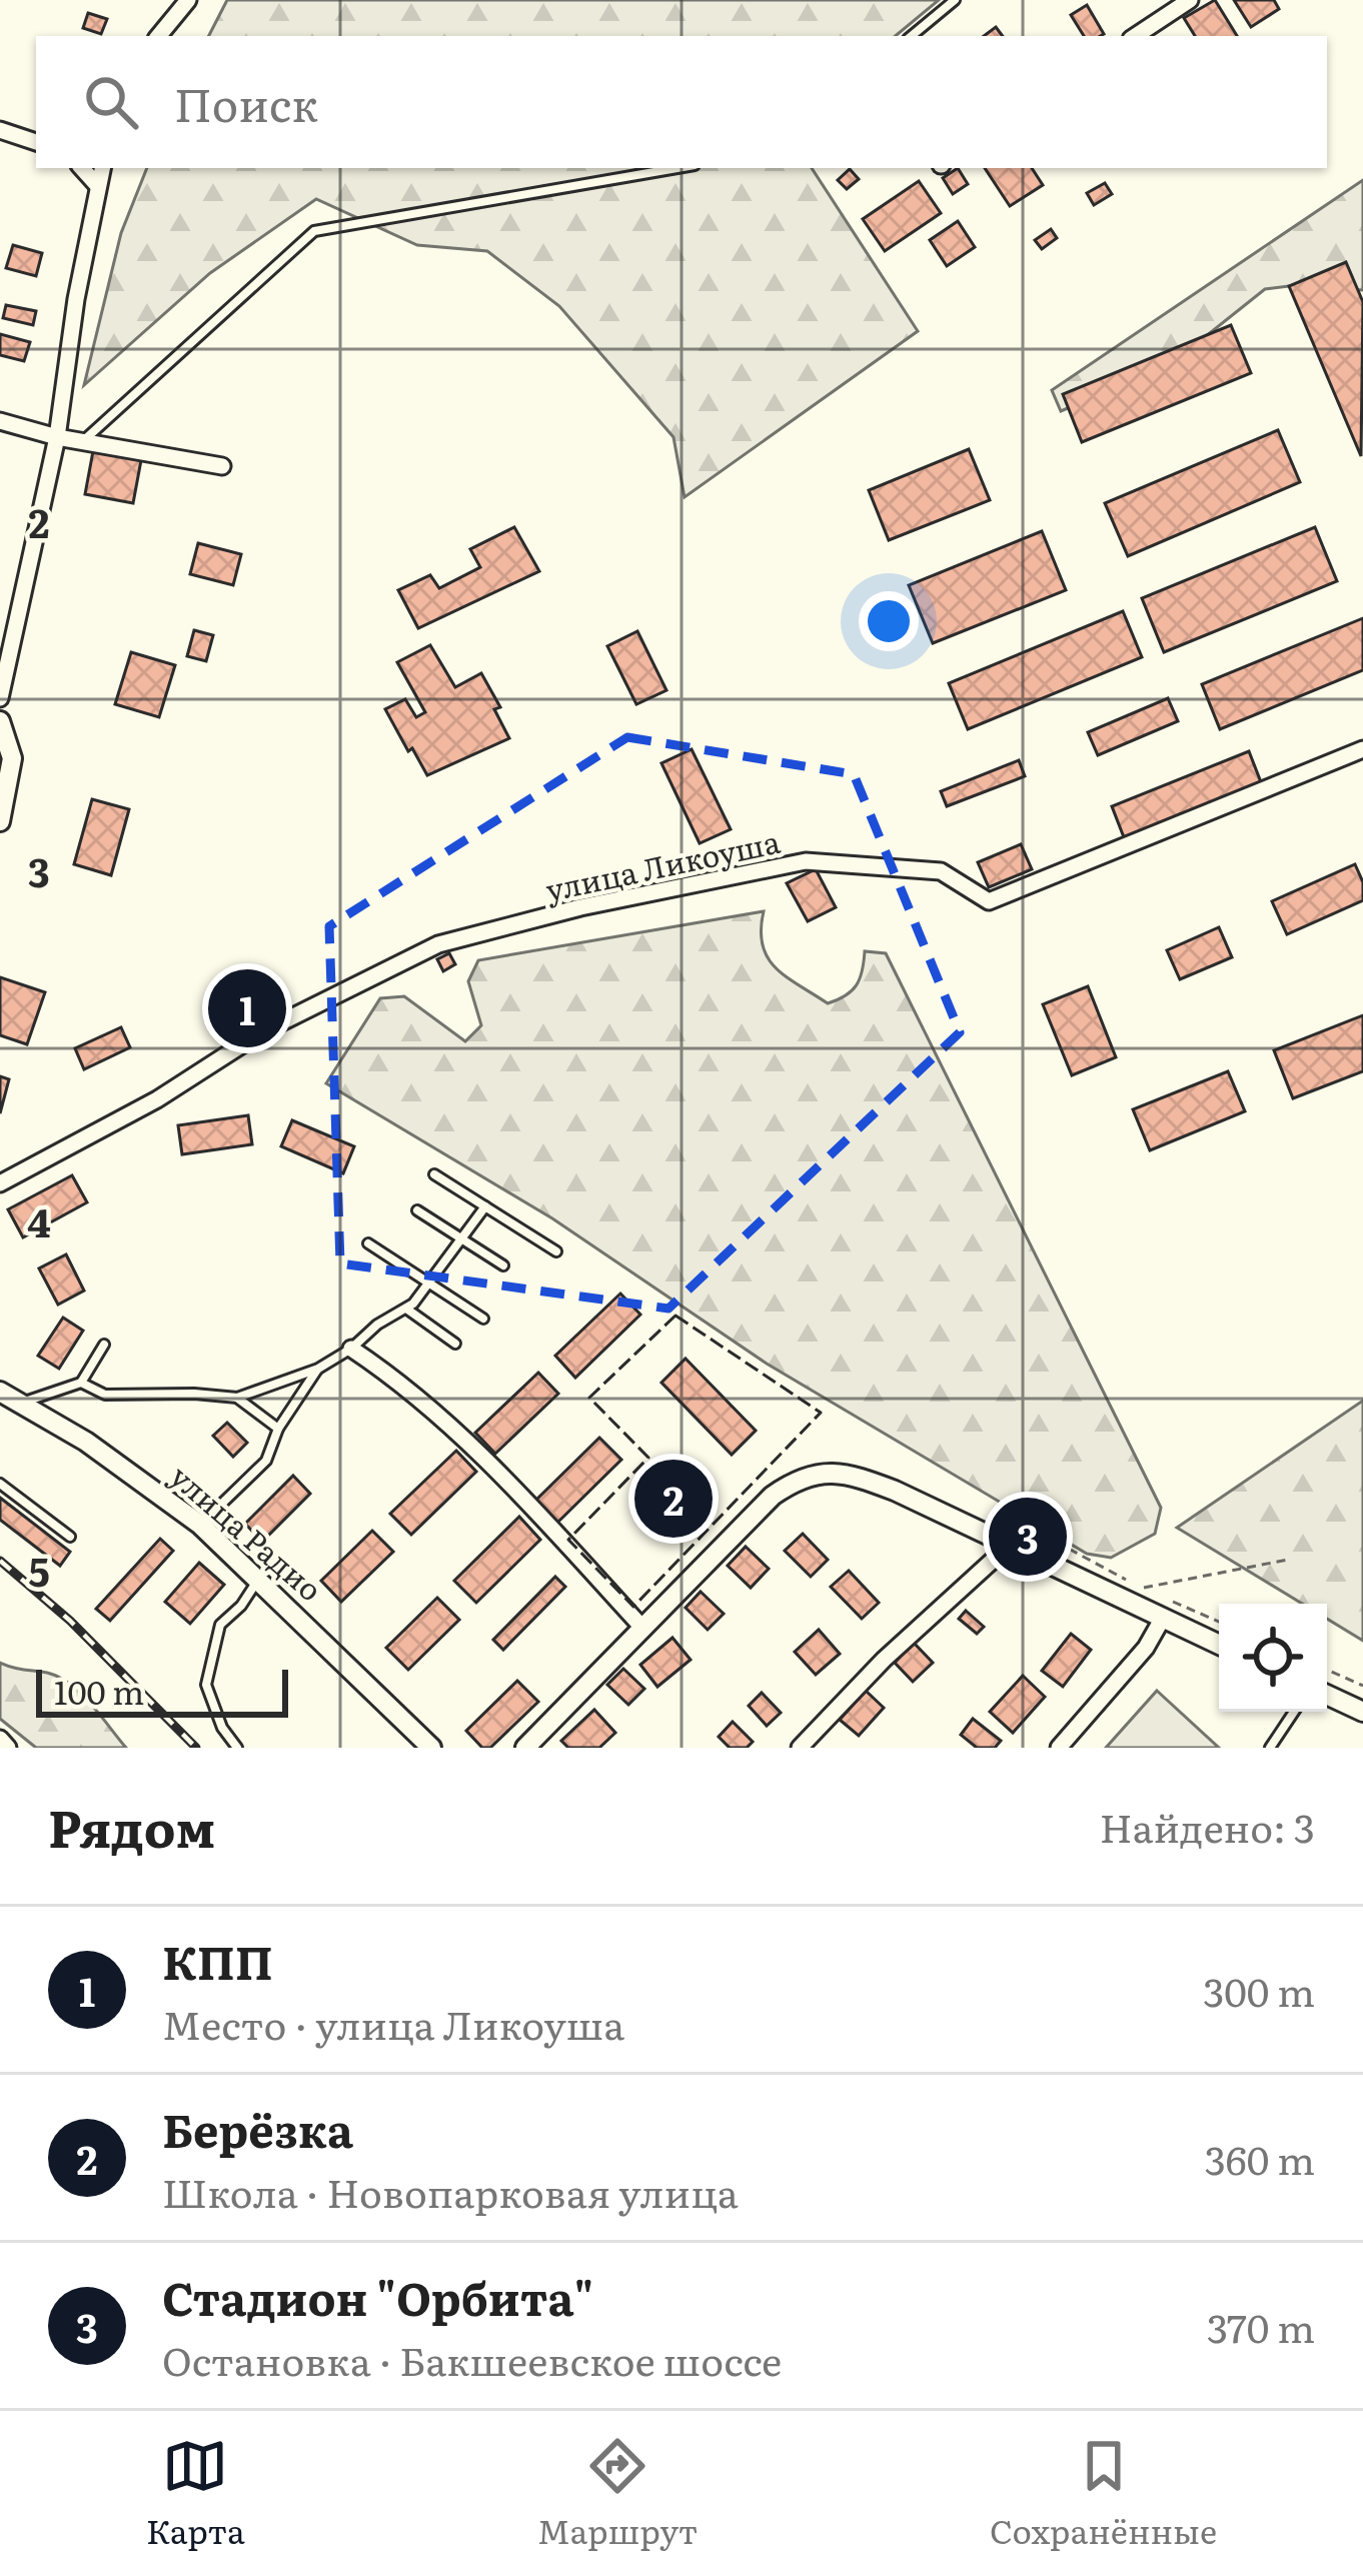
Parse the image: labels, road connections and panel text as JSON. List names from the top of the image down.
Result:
{
  "streets": {
    "street": ["улица Ликоуша", "улица Радио"]
  },
  "scale_bar": "100 m",
  "page": {
    "search": "Поиск",
    "pins": ["1", "2", "3"],
    "scale": "100 m",
    "heading": ["Рядом", "Найдено: 3"],
    "list": [
      {
        "mark": "1",
        "name": "КПП",
        "note": "Место · улица Ликоуша",
        "value": "300 m"
      },
      {
        "mark": "2",
        "name": "Берёзка",
        "note": "Школа · Новопарковая улица",
        "value": "360 m"
      },
      {
        "mark": "3",
        "name": "Стадион \"Орбита\"",
        "note": "Остановка · Бакшеевское шоссе",
        "value": "370 m"
      }
    ],
    "nav": ["Карта", "Маршрут", "Сохранённые"]
  },
  "grid": {
    "rows": [
      "2",
      "3",
      "4",
      "5"
    ]
  }
}
